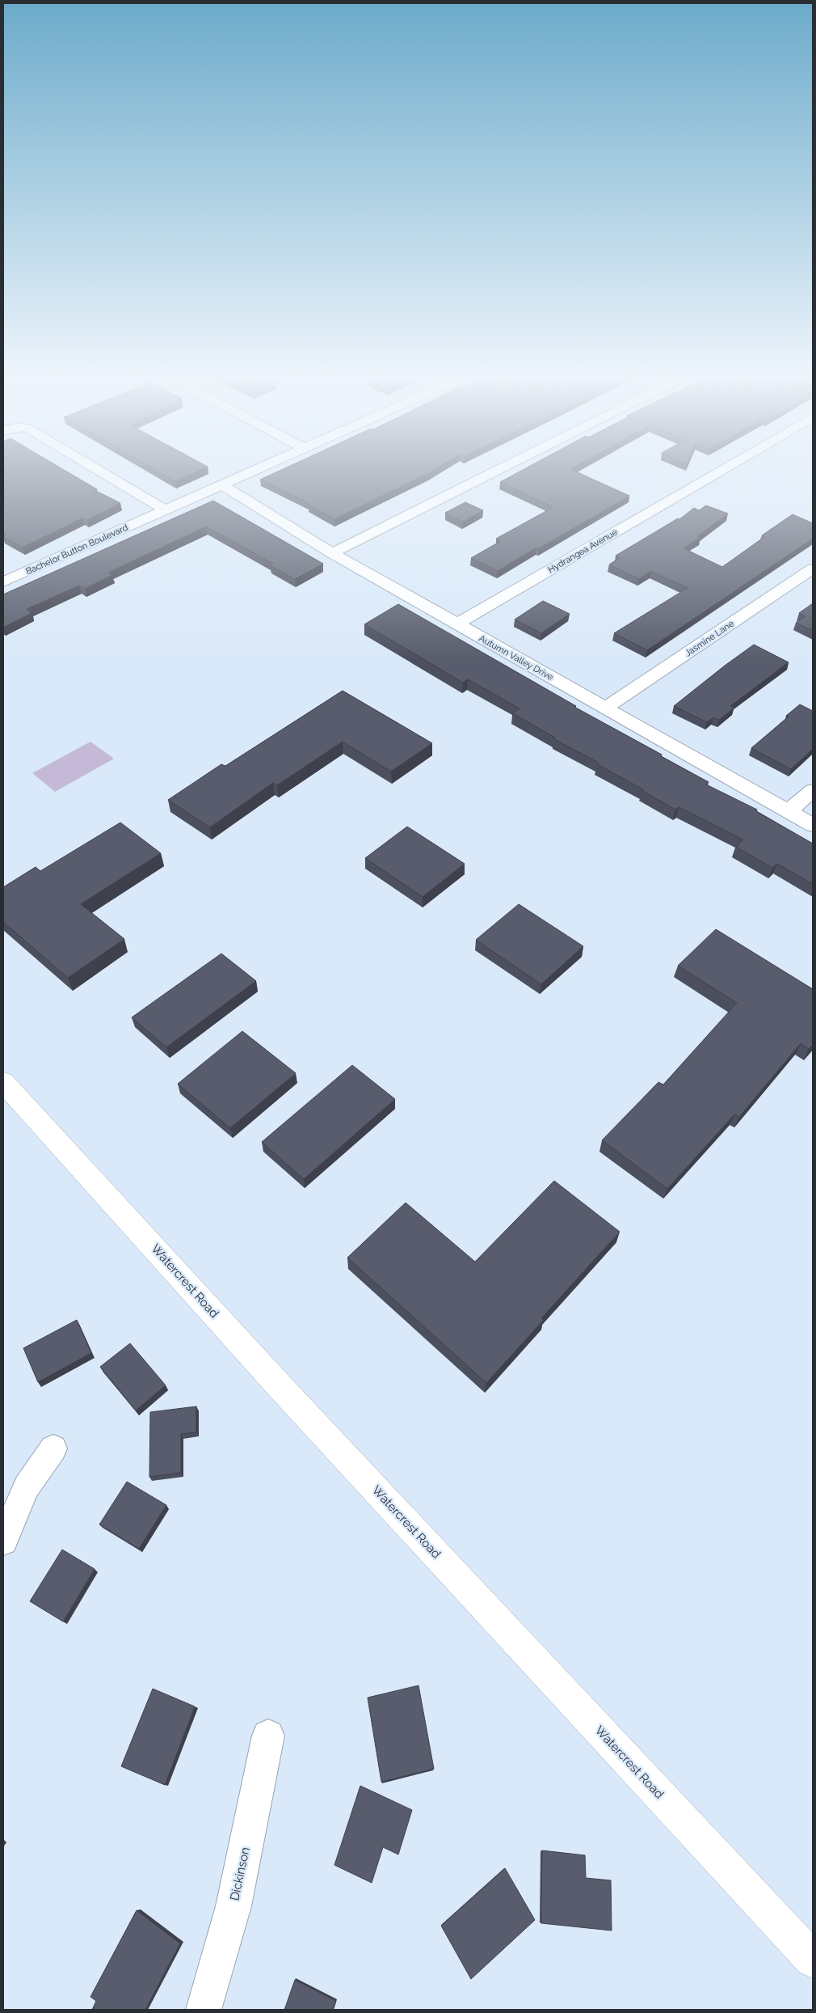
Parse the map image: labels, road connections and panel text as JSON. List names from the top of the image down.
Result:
{
  "streets": {
    "street": [
      "Bachelor Button Boulevard",
      "Hydrangea Avenue",
      "Jasmine Lane",
      "Autumn Valley Drive",
      "Watercrest Road",
      "Dickinson"
    ]
  },
  "crossings": [
    ["Bachelor Button Boulevard", "Autumn Valley Drive"],
    ["Hydrangea Avenue", "Autumn Valley Drive"],
    ["Jasmine Lane", "Autumn Valley Drive"]
  ]
}
